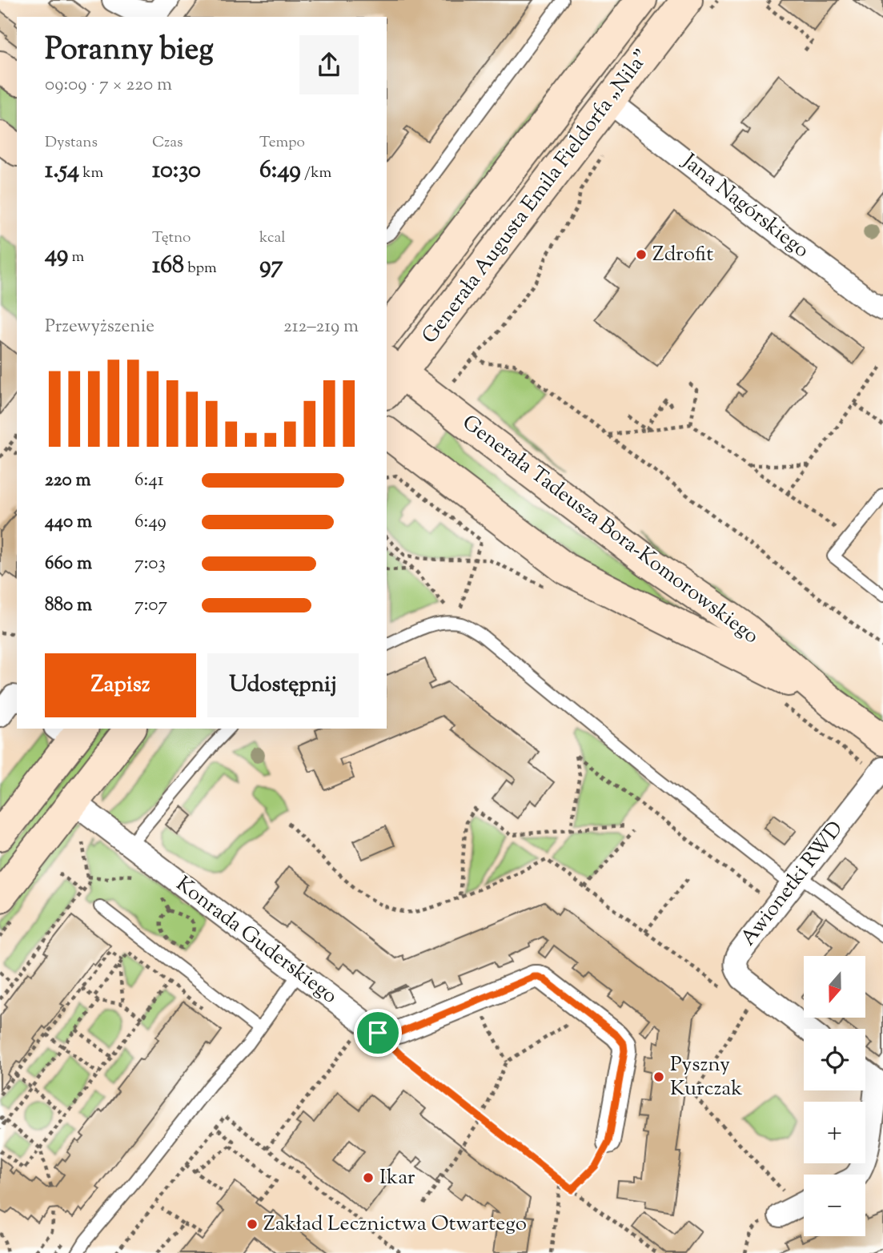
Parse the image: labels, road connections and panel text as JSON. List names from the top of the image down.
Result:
{
  "streets": {
    "street": [
      "Generała Augusta Emila Fieldorfa „Nila”",
      "Jana Nagórskiego",
      "Generała Tadeusza Bora-Komorowskiego",
      "Awionetki RWD",
      "Konrada Guderskiego"
    ]
  },
  "crossings": [
    ["Generała Augusta Emila Fieldorfa „Nila”", "Jana Nagórskiego"],
    ["Generała Augusta Emila Fieldorfa „Nila”", "Generała Tadeusza Bora-Komorowskiego"]
  ],
  "places": [
    "Zdrofit",
    "Pyszny Kurczak",
    "Ikar",
    "Zakład Lecznictwa Otwartego"
  ],
  "north": "bottom",
  "page": {
    "heading": ["Poranny bieg", "09:09 · 7 × 220 m"],
    "stats": [
      ["Dystans", "1.54 km"],
      ["Czas", "10:30"],
      ["Tempo", "6:49 /km"],
      ["49 m"],
      ["Tętno", "168 bpm"],
      ["kcal", "97"]
    ],
    "chart": ["Przewyższenie", "212–219 m"],
    "list": [
      {
        "name": "220 m",
        "note": "6:41"
      },
      {
        "name": "440 m",
        "note": "6:49"
      },
      {
        "name": "660 m",
        "note": "7:03"
      },
      {
        "name": "880 m",
        "note": "7:07"
      }
    ],
    "buttons": ["Zapisz", "Udostępnij"],
    "map_buttons": ["+", "−"]
  }
}
